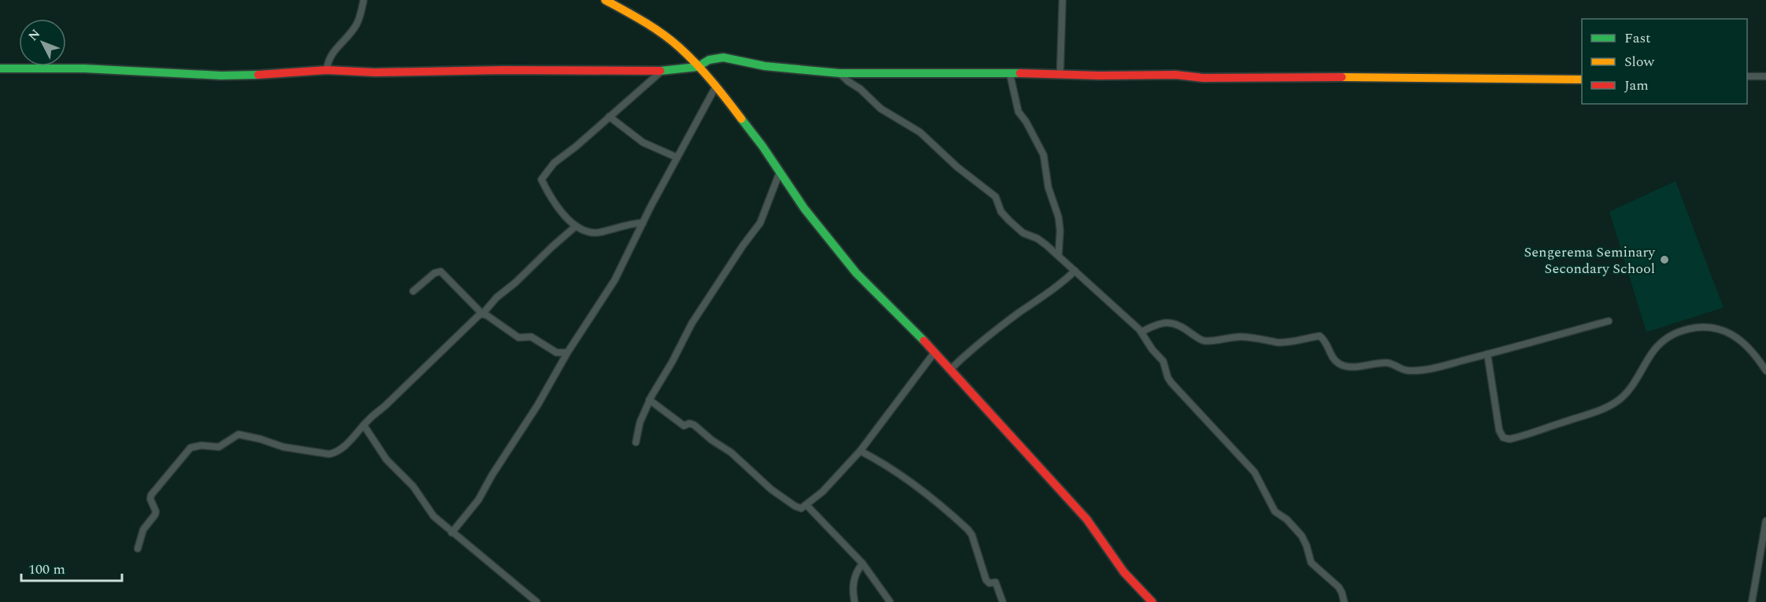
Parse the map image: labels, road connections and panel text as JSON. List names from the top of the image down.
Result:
{
  "places": ["Sengerema Seminary Secondary School"],
  "legend": ["Fast", "Slow", "Jam"],
  "scale_bar": "100 m",
  "north": "top left"
}
